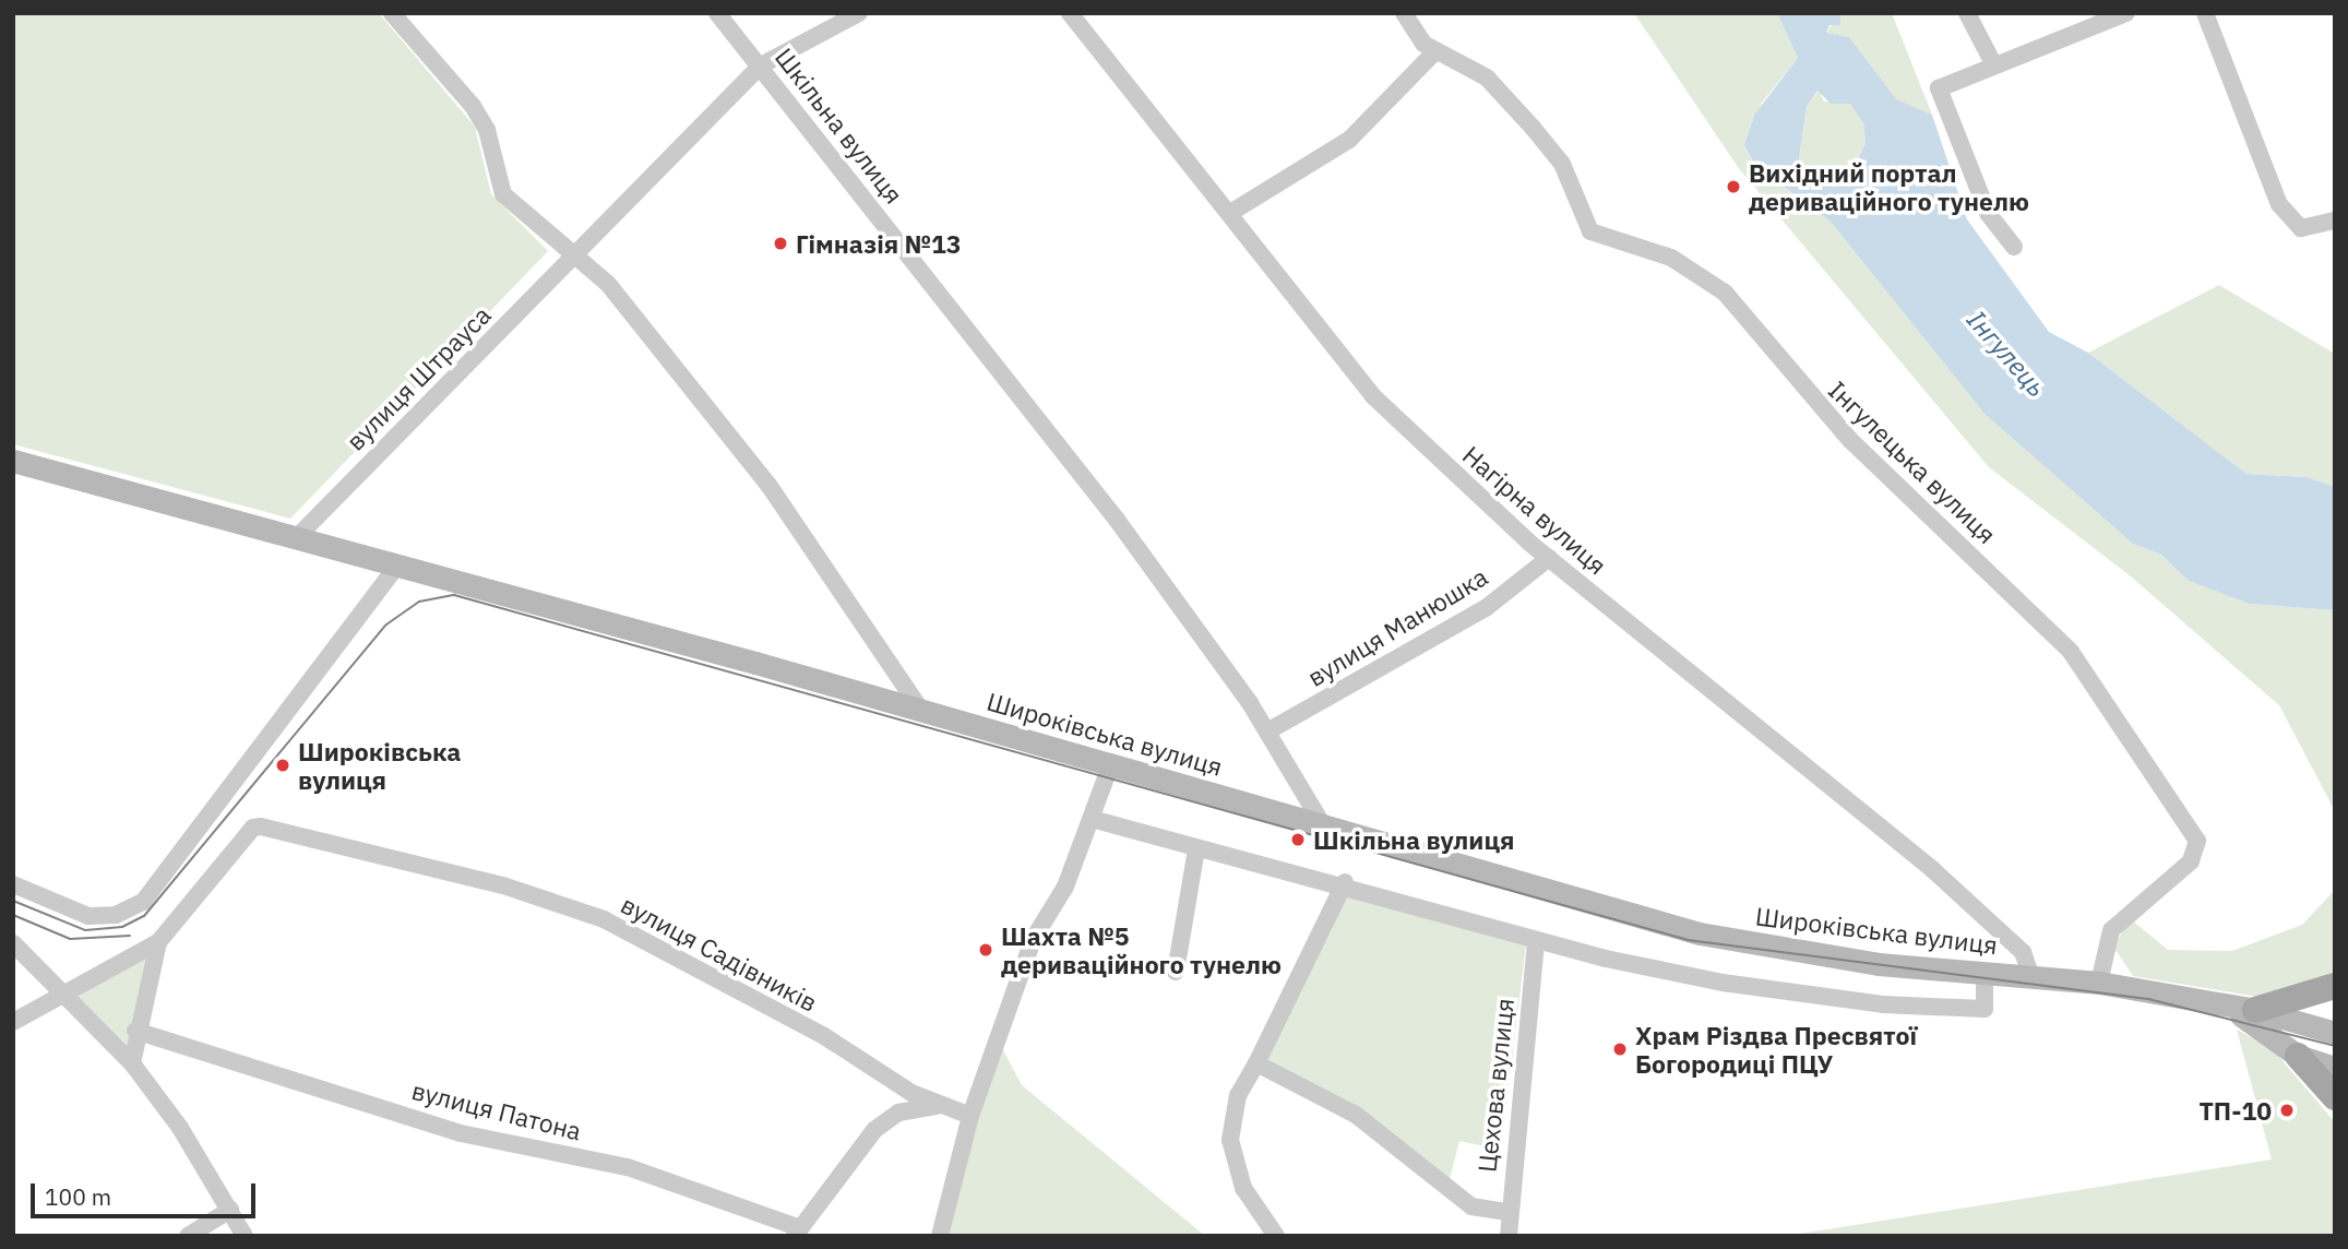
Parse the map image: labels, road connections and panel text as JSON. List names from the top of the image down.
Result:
{
  "streets": {
    "main road": ["Широківська вулиця"],
    "street": [
      "Шкільна вулиця",
      "вулиця Штрауса",
      "Інгулецька вулиця",
      "Нагірна вулиця",
      "вулиця Манюшка",
      "вулиця Садівників",
      "Цехова вулиця",
      "вулиця Патона"
    ]
  },
  "crossings": [
    ["Шкільна вулиця", "вулиця Штрауса"],
    ["Шкільна вулиця", "вулиця Манюшка"],
    ["Шкільна вулиця", "Широківська вулиця"],
    ["вулиця Штрауса", "Широківська вулиця"],
    ["Інгулецька вулиця", "Широківська вулиця"],
    ["Нагірна вулиця", "вулиця Манюшка"],
    ["Нагірна вулиця", "Широківська вулиця"]
  ],
  "water": ["Інгулець"],
  "places": [
    "Вихідний портал дериваційного тунелю",
    "Гімназія №13",
    "Широківська вулиця",
    "Шкільна вулиця",
    "Шахта №5 дериваційного тунелю",
    "Храм Різдва Пресвятої Богородиці ПЦУ",
    "ТП-10"
  ],
  "scale_bar": "100 m"
}
